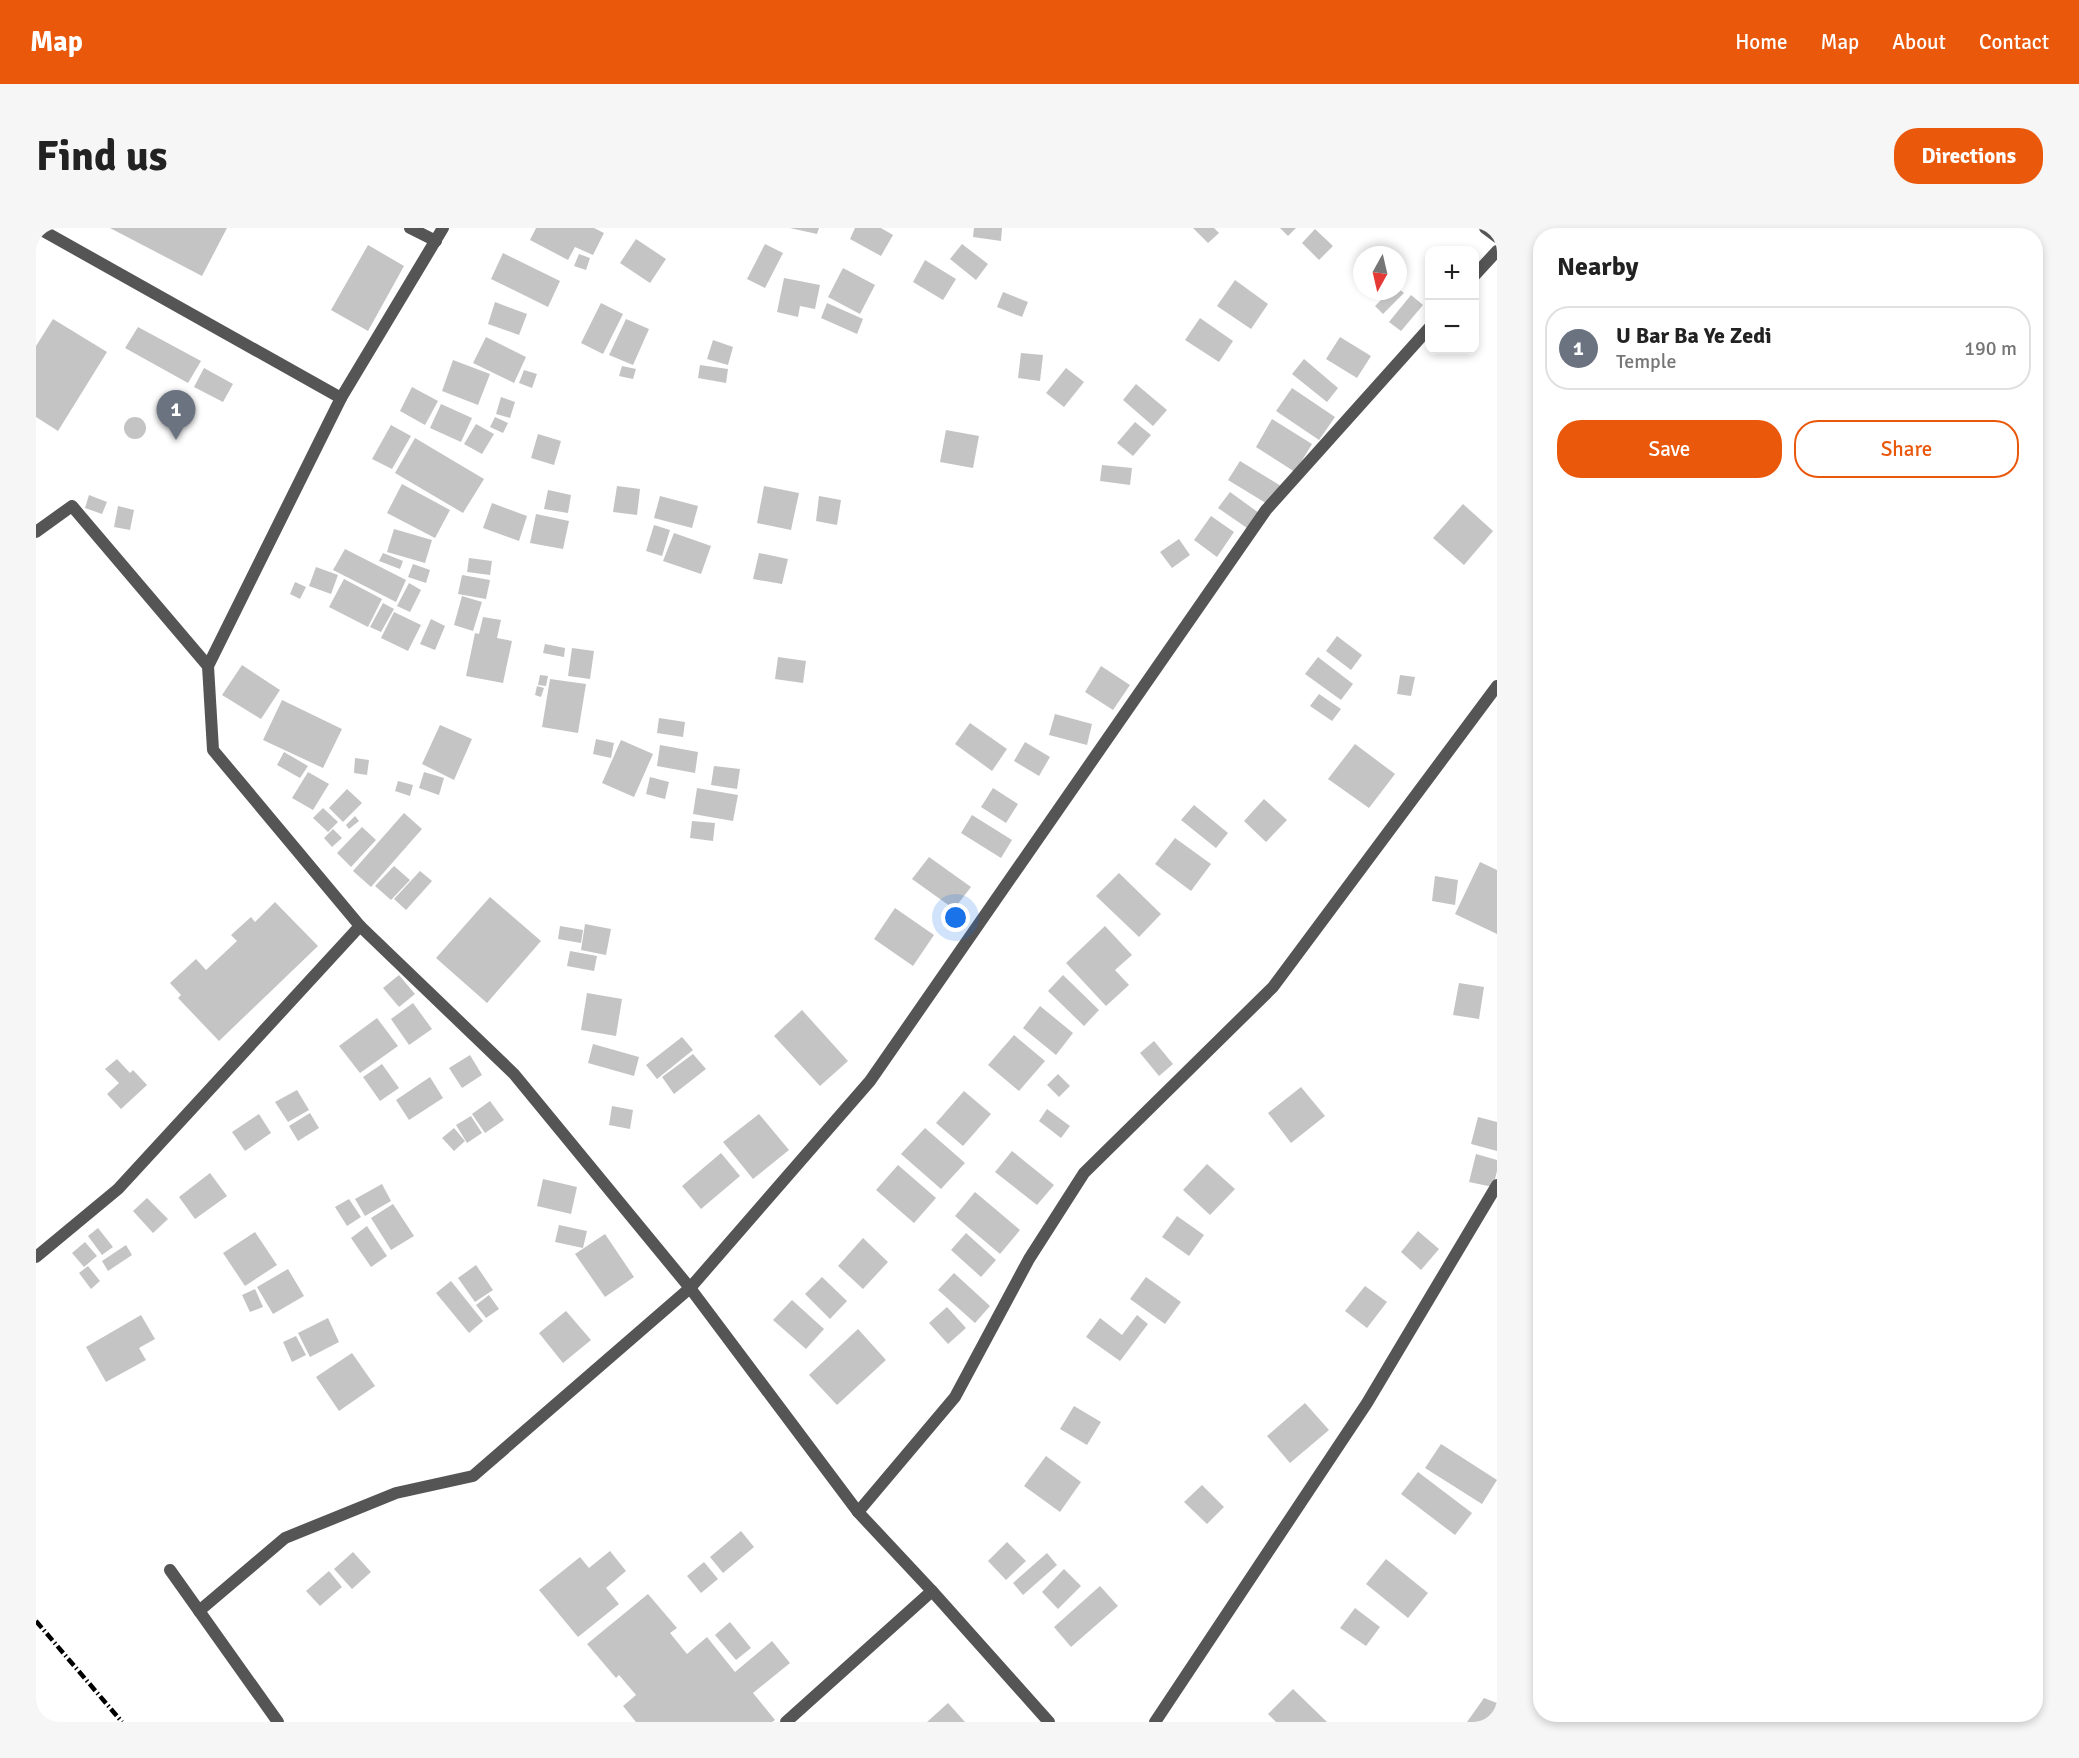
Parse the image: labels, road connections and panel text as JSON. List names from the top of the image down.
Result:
{
  "north": "bottom",
  "page": {
    "header": "Map",
    "nav": [
      "Home",
      "Map",
      "About",
      "Contact"
    ],
    "buttons": [
      "Directions",
      ["Save", "Share"]
    ],
    "title": "Find us",
    "heading": "Nearby",
    "map_buttons": ["+", "−"],
    "list": [
      {
        "mark": "1",
        "name": "U Bar Ba Ye Zedi",
        "note": "Temple",
        "value": "190 m"
      }
    ],
    "pins": "1"
  }
}
